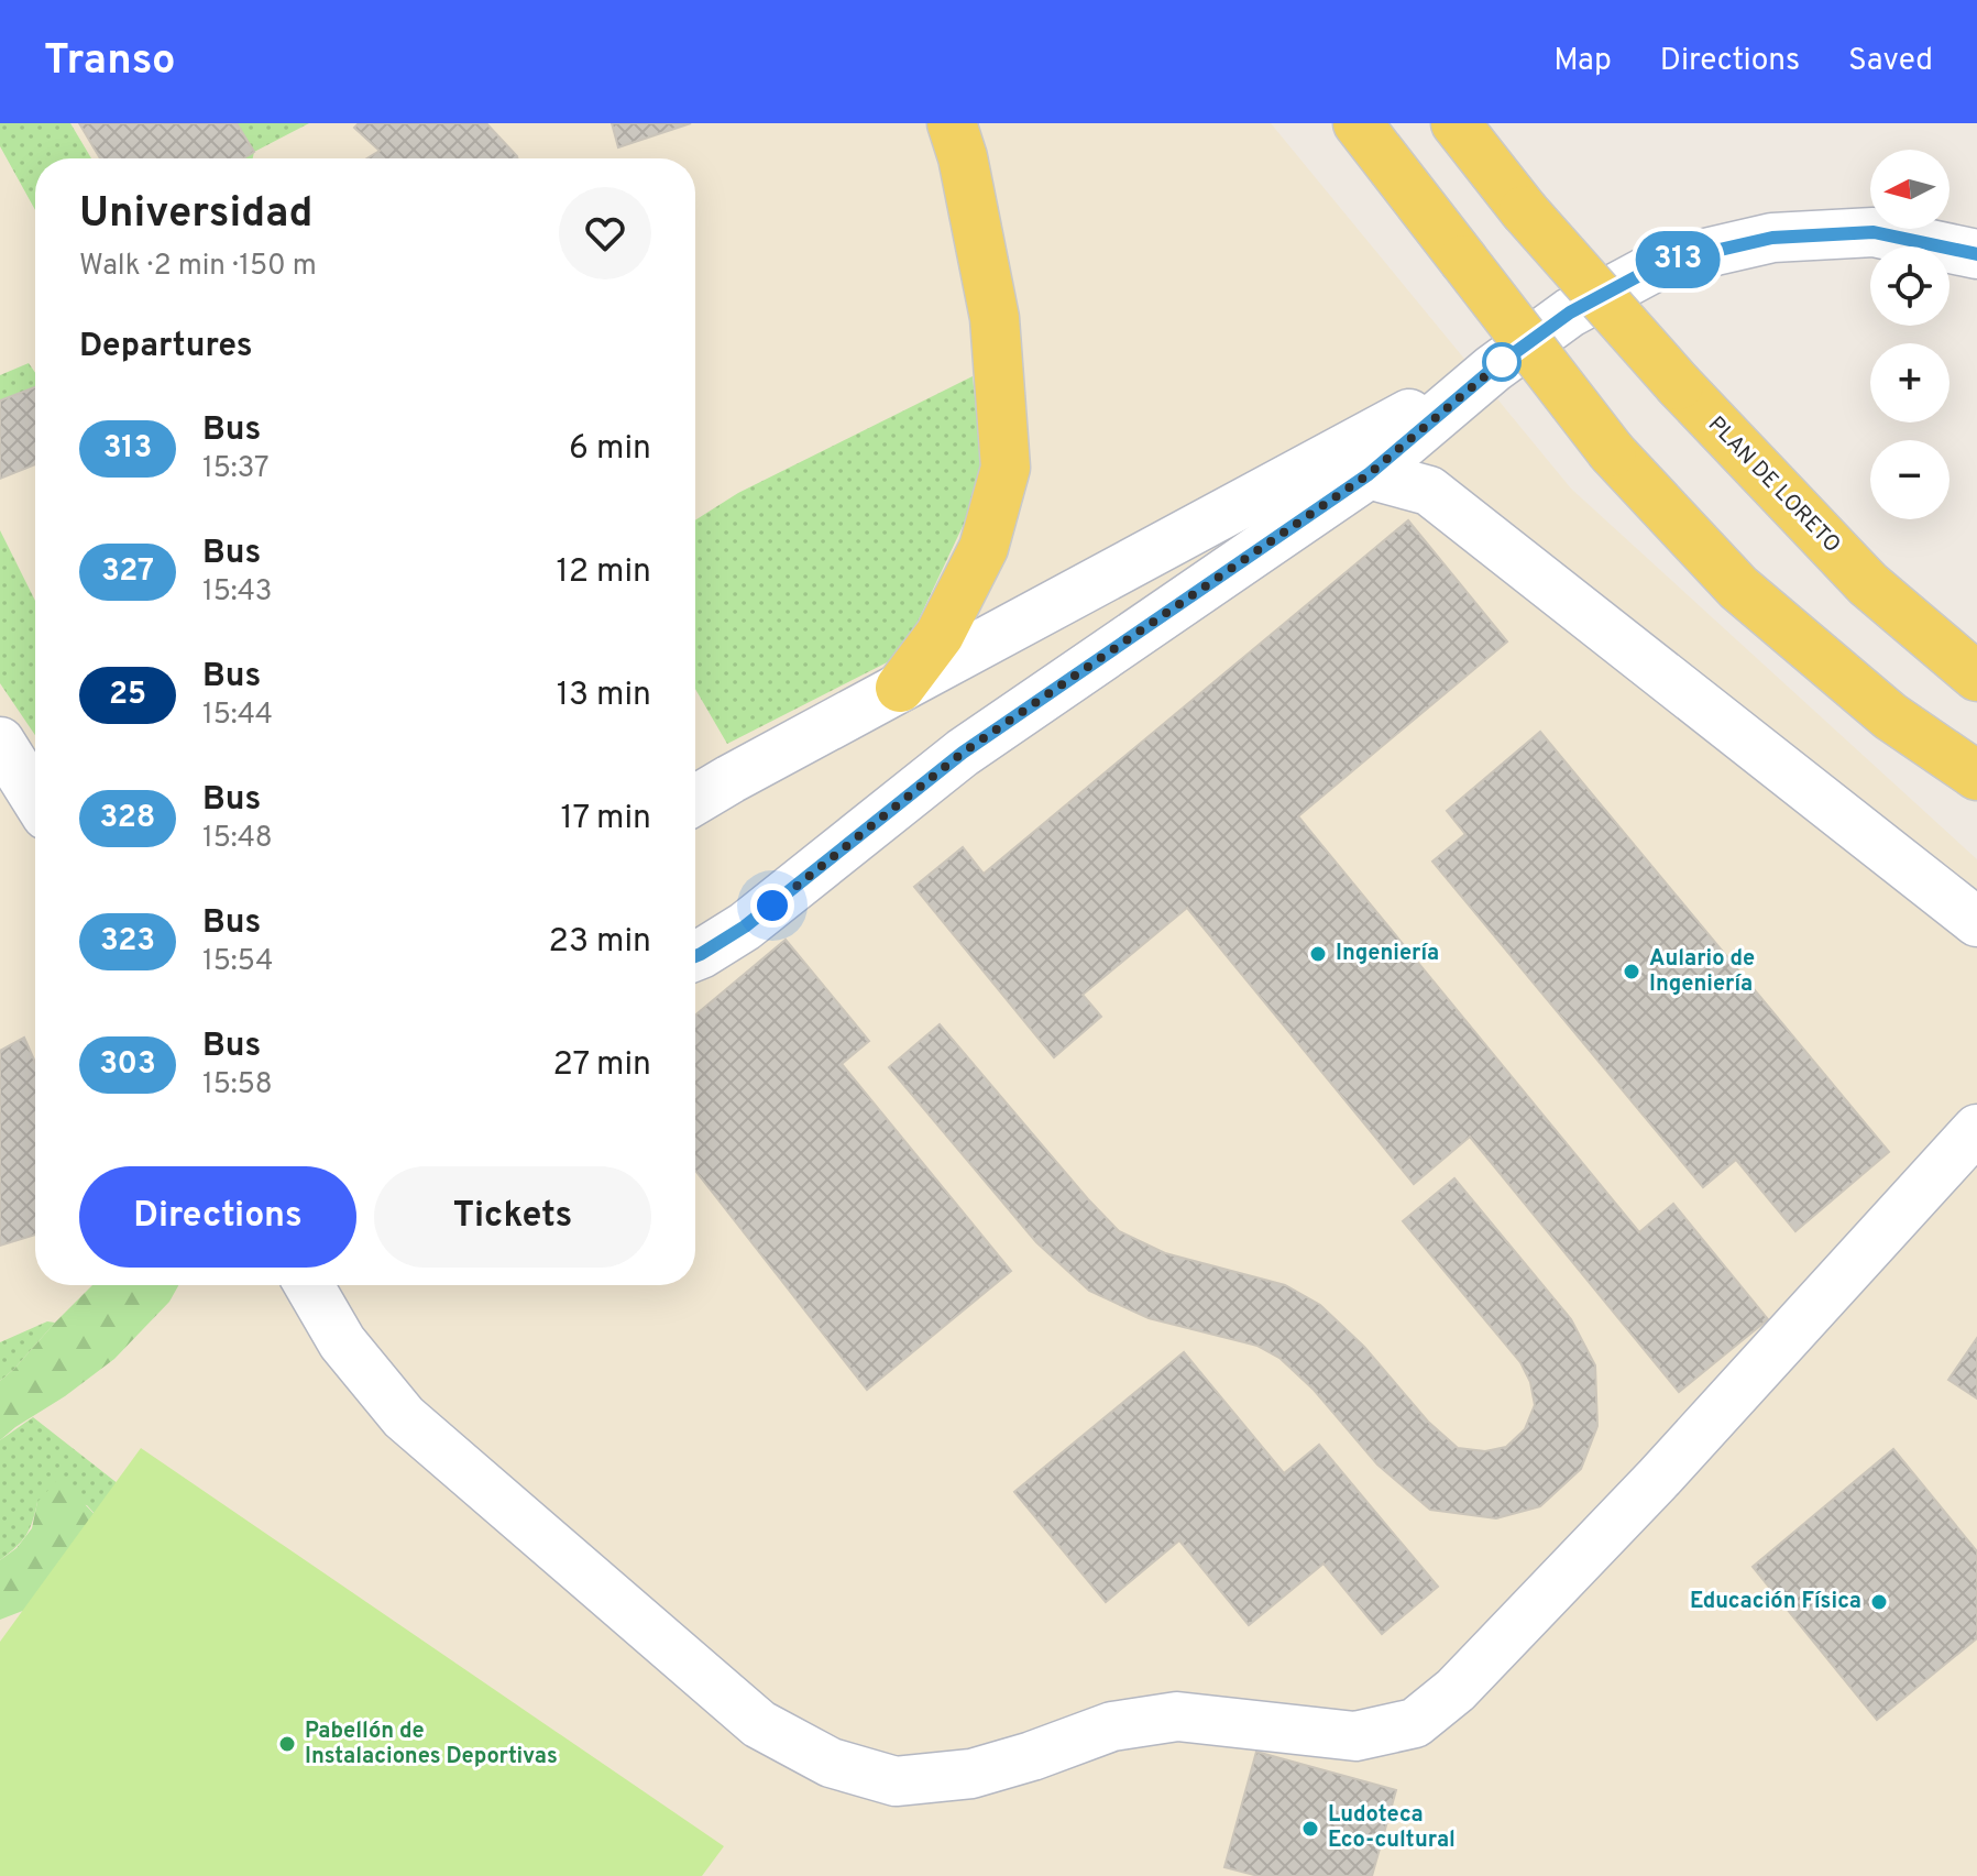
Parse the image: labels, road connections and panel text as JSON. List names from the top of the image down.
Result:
{
  "streets": {
    "main road": ["PLAN DE LORETO"]
  },
  "places": [
    "Ingeniería",
    "Aulario de Ingeniería",
    "Educación Física",
    "Pabellón de Instalaciones Deportivas",
    "Ludoteca Eco-cultural"
  ],
  "lines": ["bus line 313"],
  "north": "left",
  "page": {
    "header": "Transo",
    "nav": ["Map", "Directions", "Saved"],
    "on_map": "313",
    "map_buttons": ["+", "−"],
    "heading": [
      ["Universidad", "Walk · 2 min · 150 m"],
      "Departures"
    ],
    "list": [
      {
        "mark": "313",
        "name": "Bus",
        "note": "15:37",
        "value": "6 min"
      },
      {
        "mark": "327",
        "name": "Bus",
        "note": "15:43",
        "value": "12 min"
      },
      {
        "mark": "25",
        "name": "Bus",
        "note": "15:44",
        "value": "13 min"
      },
      {
        "mark": "328",
        "name": "Bus",
        "note": "15:48",
        "value": "17 min"
      },
      {
        "mark": "323",
        "name": "Bus",
        "note": "15:54",
        "value": "23 min"
      },
      {
        "mark": "303",
        "name": "Bus",
        "note": "15:58",
        "value": "27 min"
      }
    ],
    "buttons": ["Directions", "Tickets"]
  }
}
